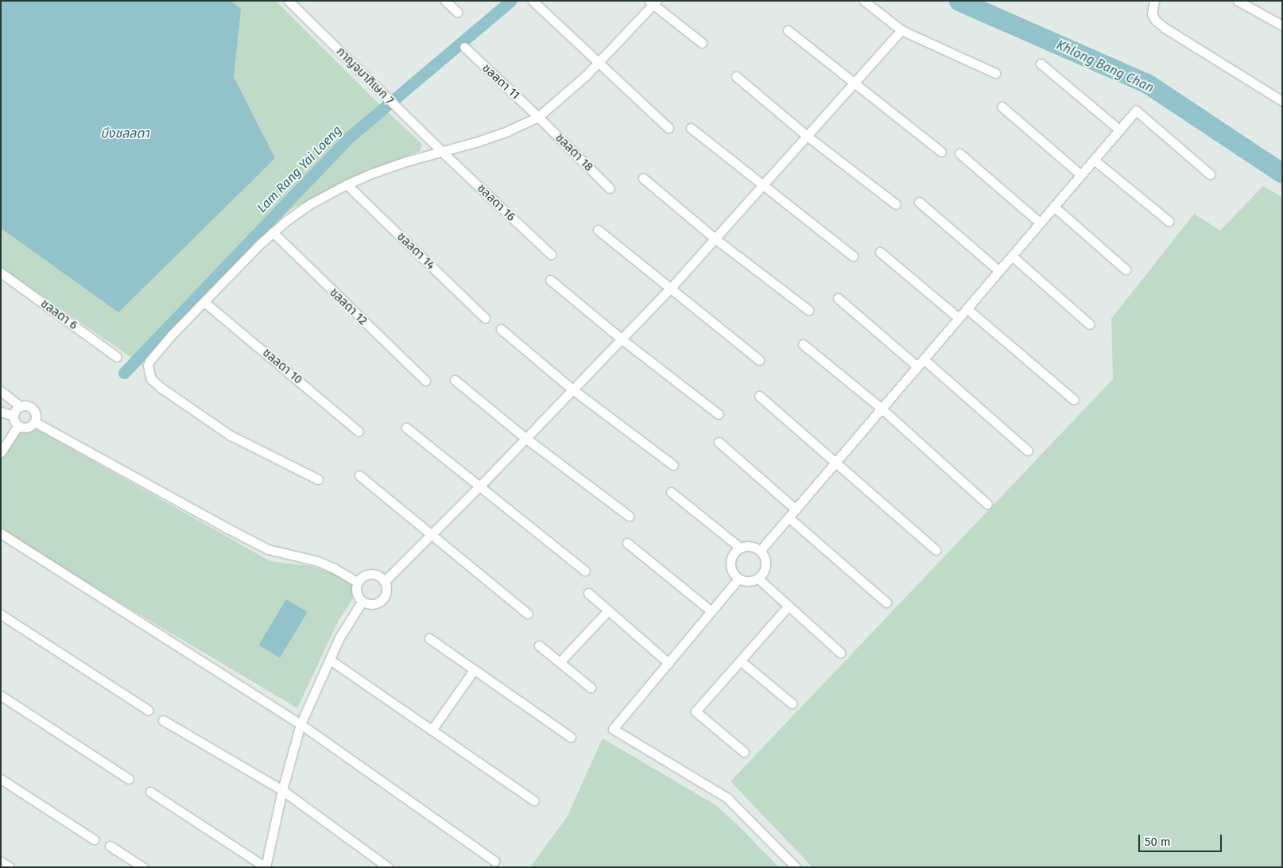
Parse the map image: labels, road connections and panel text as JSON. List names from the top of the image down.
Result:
{
  "streets": {
    "street": [
      "กาญจนาภิเษก 7",
      "ชลลดา 11",
      "ชลลดา 18",
      "ชลลดา 16",
      "ชลลดา 14",
      "ชลลดา 12",
      "ชลลดา 6",
      "ชลลดา 10"
    ]
  },
  "crossings": [
    ["กาญจนาภิเษก 7", "ชลลดา 16"],
    ["ชลลดา 11", "ชลลดา 18"]
  ],
  "water": ["Khlong Bang Chan", "บึงชลลดา", "Lam Rang Yai Loeng"],
  "scale_bar": "50 m"
}
